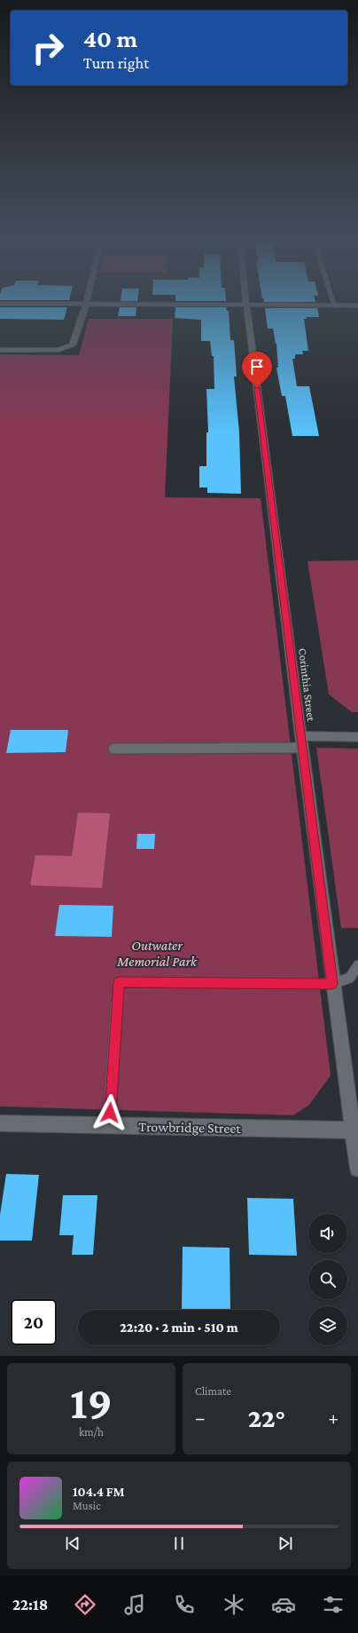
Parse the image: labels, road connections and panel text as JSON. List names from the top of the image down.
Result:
{
  "streets": {
    "street": ["Corinthia Street", "Trowbridge Street"]
  },
  "crossings": [
    ["Corinthia Street", "Trowbridge Street"]
  ],
  "parks": ["Outwater Memorial Park"],
  "page": {
    "turn": ["40 m", "Turn right"],
    "limit": "20",
    "trip": "22:20 · 2 min · 510 m",
    "tile": [
      ["19", "km/h"],
      "Climate"
    ],
    "heat": ["−", "22°", "+"],
    "song": ["104.4 FM", "Music"],
    "tabs": "22:18"
  }
}
